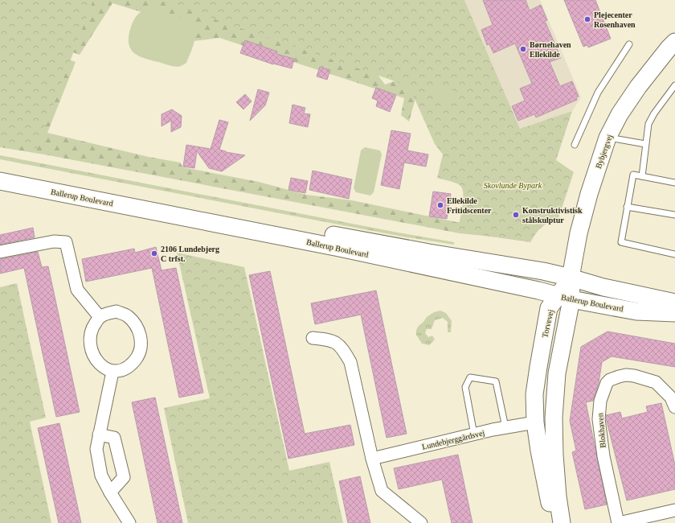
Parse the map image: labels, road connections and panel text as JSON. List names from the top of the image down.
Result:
{
  "streets": {
    "street": [
      "Bybjergvej",
      "Ballerup Boulevard",
      "Torvevej",
      "Blokhaven",
      "Lundebjerggårdsvej"
    ]
  },
  "crossings": [
    ["Bybjergvej", "Ballerup Boulevard"],
    ["Ballerup Boulevard", "Torvevej"],
    ["Torvevej", "Lundebjerggårdsvej"]
  ],
  "parks": ["Skovlunde Bypark"],
  "places": [
    "Plejecenter Rosenhaven",
    "Børnehaven Ellekilde",
    "Ellekilde Fritidscenter",
    "Konstruktivistisk stålskulptur",
    "2106 Lundebjerg C trfst."
  ]
}
